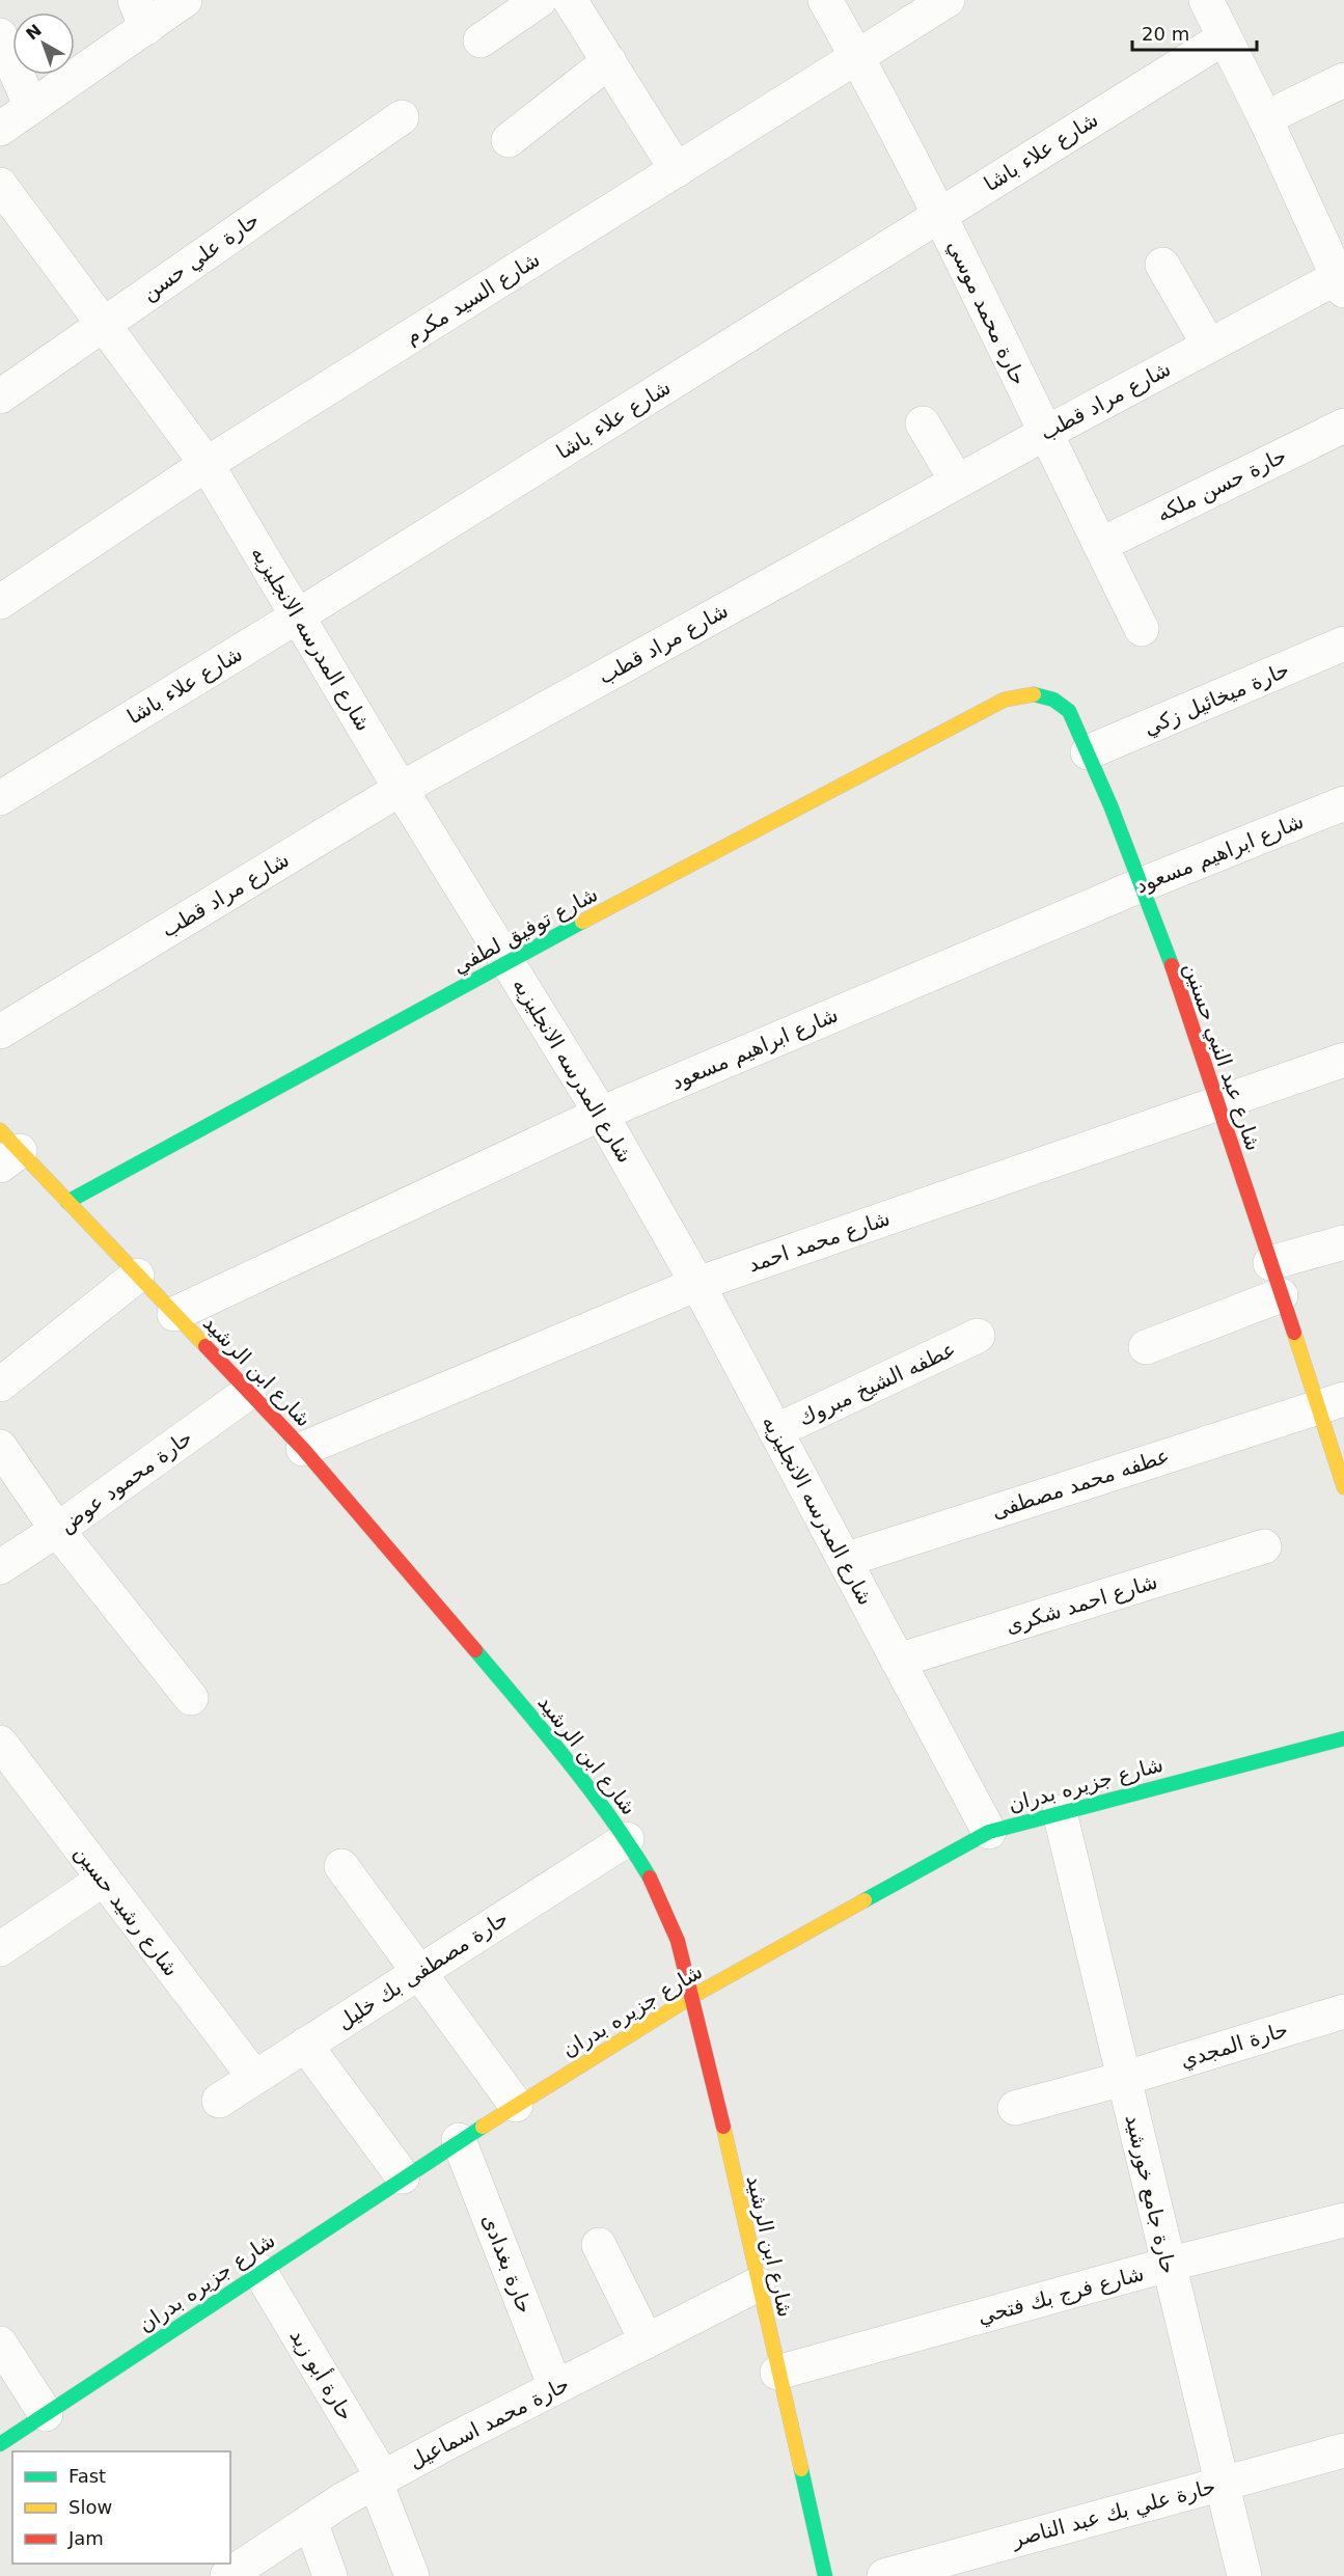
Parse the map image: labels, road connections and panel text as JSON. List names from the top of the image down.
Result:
{
  "streets": {
    "street": [
      "شارع علاء باشا",
      "حارة علي حسن",
      "شارع السيد مكرم",
      "حارة محمد موسي",
      "شارع مراد قطب",
      "حارة حسن ملكه",
      "شارع المدرسه الانجليزيه",
      "حارة ميخائيل زكي",
      "شارع ابراهيم مسعود",
      "شارع توفيق لطفي",
      "شارع عبد النبي حسنين",
      "شارع محمد احمد",
      "شارع ابن الرشيد",
      "عطفه الشيخ مبروك",
      "حارة محمود عوض",
      "عطفه محمد مصطفى",
      "شارع احمد شكرى",
      "شارع جزيره بدران",
      "شارع رشيد حسين",
      "حارة مصطفى بك خليل",
      "حارة المجدي",
      "حارة جامع خورشيد",
      "حارة بغدادى",
      "شارع فرج بك فتحي",
      "حارة أبو زيد",
      "حارة محمد اسماعيل",
      "حارة علي بك عبد الناصر"
    ]
  },
  "crossings": [
    ["شارع علاء باشا", "حارة محمد موسي"],
    ["شارع علاء باشا", "شارع المدرسه الانجليزيه"],
    ["حارة علي حسن", "شارع المدرسه الانجليزيه"],
    ["شارع السيد مكرم", "حارة محمد موسي"],
    ["شارع السيد مكرم", "شارع المدرسه الانجليزيه"],
    ["حارة محمد موسي", "شارع مراد قطب"],
    ["حارة محمد موسي", "حارة حسن ملكه"],
    ["شارع مراد قطب", "شارع المدرسه الانجليزيه"],
    ["شارع المدرسه الانجليزيه", "شارع ابراهيم مسعود"],
    ["شارع المدرسه الانجليزيه", "شارع توفيق لطفي"],
    ["شارع المدرسه الانجليزيه", "شارع محمد احمد"],
    ["شارع المدرسه الانجليزيه", "عطفه الشيخ مبروك"],
    ["شارع المدرسه الانجليزيه", "عطفه محمد مصطفى"],
    ["شارع المدرسه الانجليزيه", "شارع احمد شكرى"],
    ["شارع المدرسه الانجليزيه", "شارع جزيره بدران"],
    ["حارة ميخائيل زكي", "شارع عبد النبي حسنين"],
    ["شارع ابراهيم مسعود", "شارع عبد النبي حسنين"],
    ["شارع ابراهيم مسعود", "شارع ابن الرشيد"],
    ["شارع توفيق لطفي", "شارع عبد النبي حسنين"],
    ["شارع توفيق لطفي", "شارع ابن الرشيد"],
    ["شارع عبد النبي حسنين", "شارع محمد احمد"],
    ["شارع عبد النبي حسنين", "عطفه محمد مصطفى"],
    ["شارع محمد احمد", "شارع ابن الرشيد"],
    ["شارع ابن الرشيد", "حارة محمود عوض"],
    ["شارع ابن الرشيد", "شارع جزيره بدران"],
    ["شارع ابن الرشيد", "حارة مصطفى بك خليل"],
    ["شارع ابن الرشيد", "شارع فرج بك فتحي"],
    ["شارع ابن الرشيد", "حارة محمد اسماعيل"],
    ["شارع جزيره بدران", "حارة جامع خورشيد"],
    ["شارع جزيره بدران", "حارة بغدادى"],
    ["شارع جزيره بدران", "حارة أبو زيد"],
    ["شارع رشيد حسين", "حارة مصطفى بك خليل"],
    ["حارة المجدي", "حارة جامع خورشيد"],
    ["حارة جامع خورشيد", "شارع فرج بك فتحي"],
    ["حارة جامع خورشيد", "حارة علي بك عبد الناصر"],
    ["حارة بغدادى", "حارة محمد اسماعيل"],
    ["حارة أبو زيد", "حارة محمد اسماعيل"]
  ],
  "legend": ["Fast", "Slow", "Jam"],
  "scale_bar": "20 m",
  "north": "top left"
}
